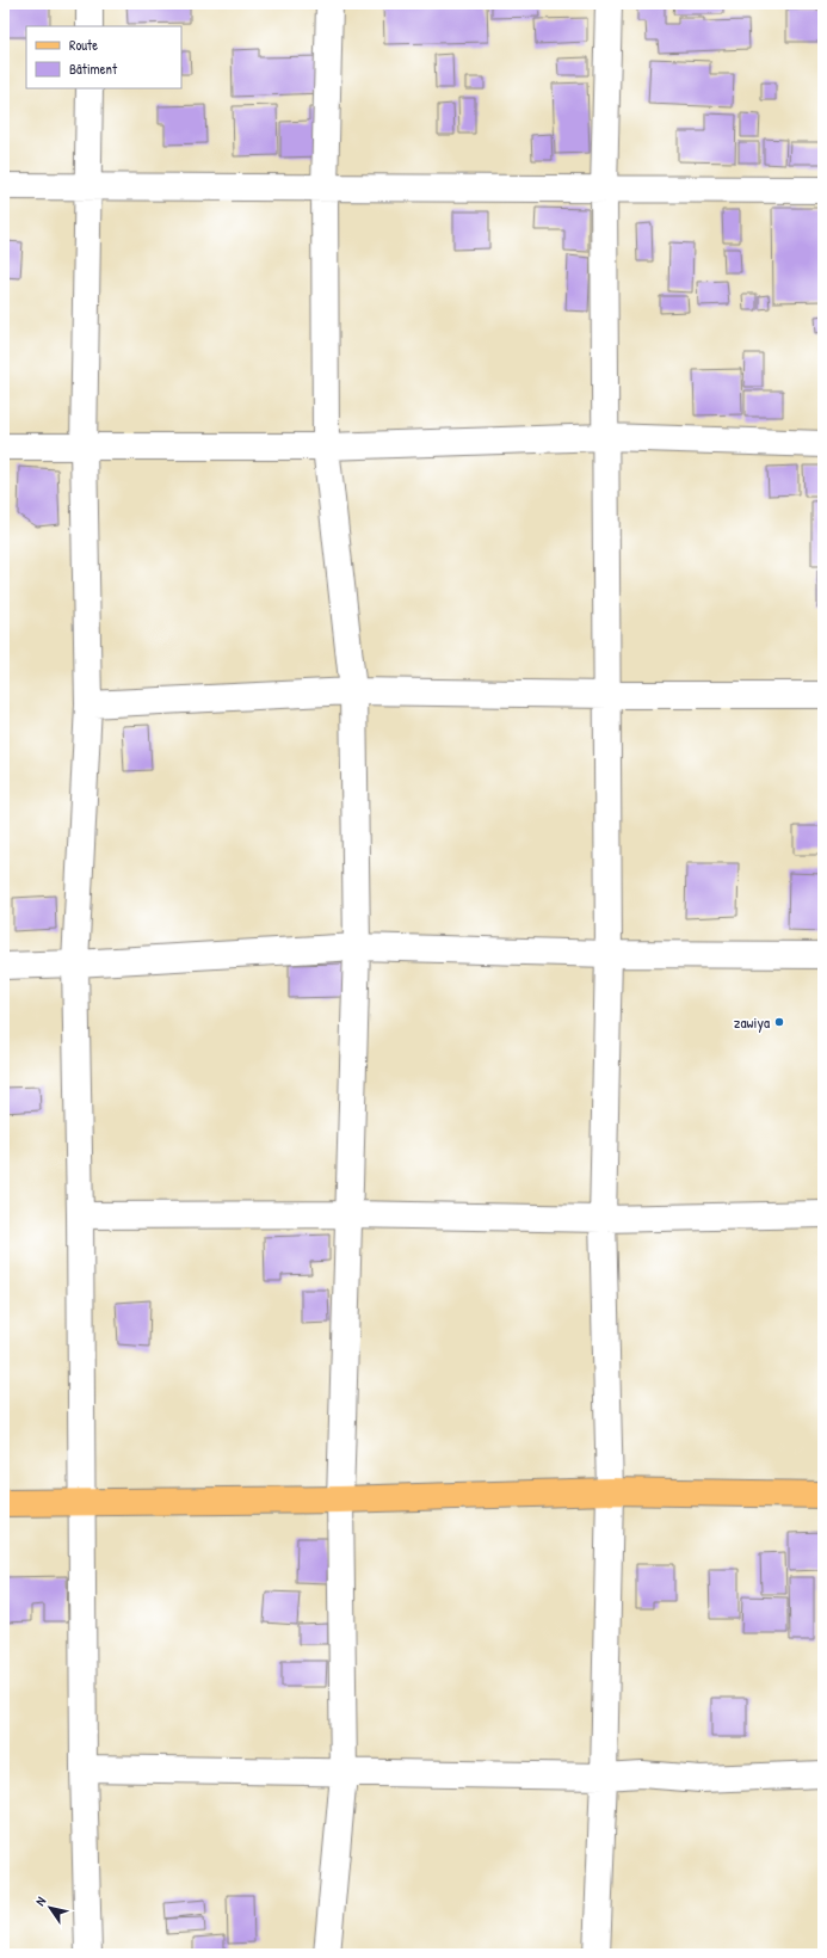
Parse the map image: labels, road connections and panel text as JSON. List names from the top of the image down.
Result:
{
  "places": ["zawiya"],
  "legend": ["Route", "Bâtiment"],
  "north": "top left"
}
